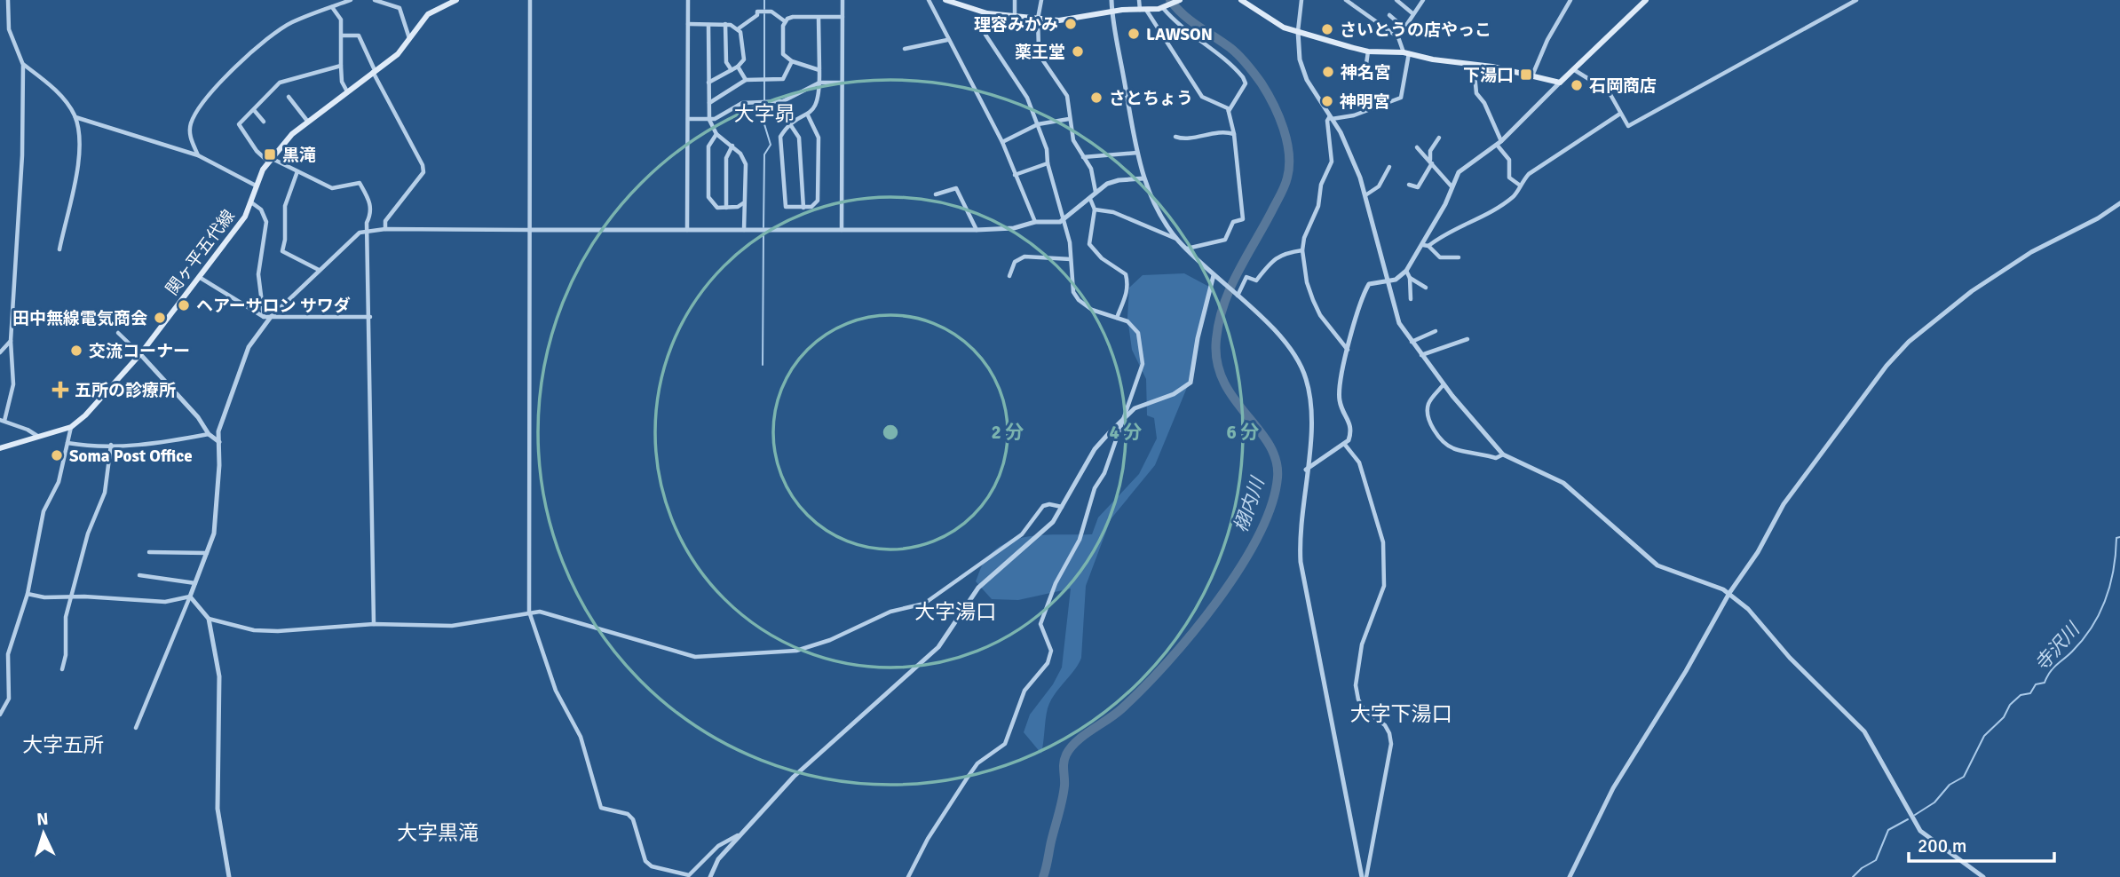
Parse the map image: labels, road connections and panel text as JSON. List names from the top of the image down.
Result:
{
  "streets": {
    "main road": ["関ヶ平五代線"]
  },
  "districts": [
    "大字昴",
    "大字湯口",
    "大字下湯口",
    "大字五所",
    "大字黒滝"
  ],
  "water": ["栩内川", "寺沢川"],
  "places": {
    "other": [
      "理容みかみ",
      "さいとうの店やっこ",
      "LAWSON",
      "薬王堂",
      "神名宮",
      "石岡商店",
      "さとちょう",
      "神明宮",
      "ヘアーサロン サワダ",
      "田中無線電気商会",
      "交流コーナー",
      "Soma Post Office"
    ],
    "transit": ["下湯口", "黒滝"],
    "health": ["五所の診療所"]
  },
  "scale_bar": "200 m",
  "north": "top",
  "rings": ["2 分", "4 分", "6 分"]
}
